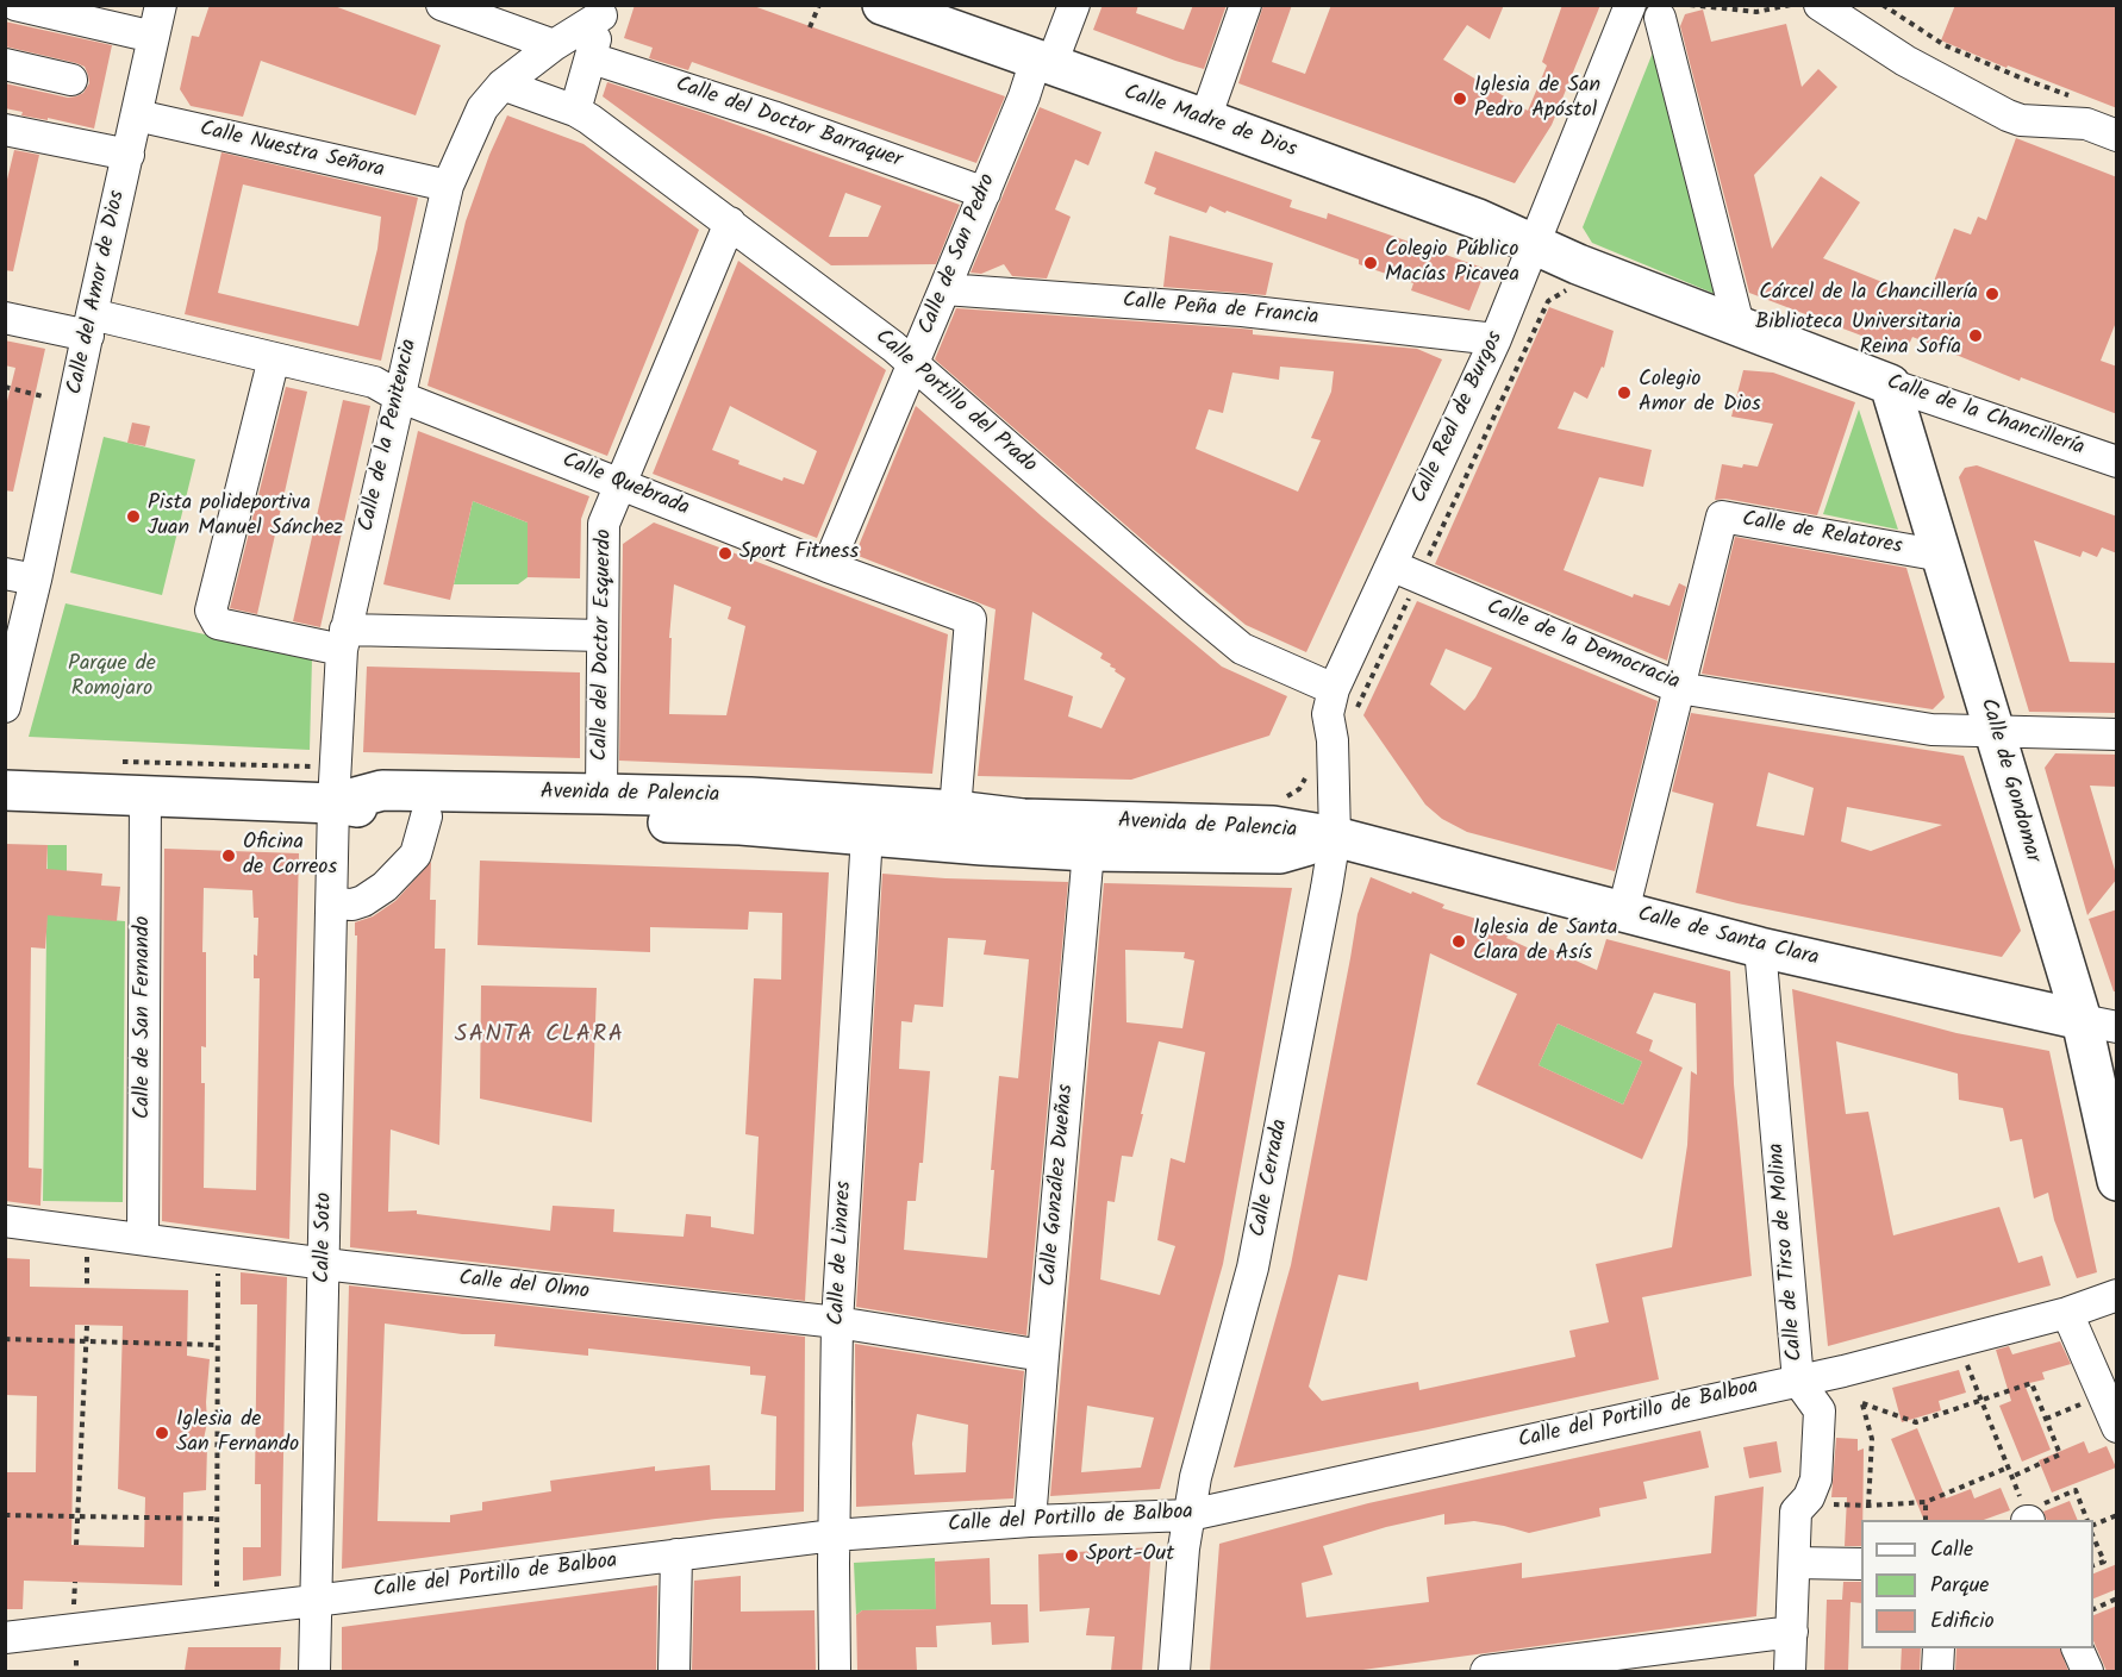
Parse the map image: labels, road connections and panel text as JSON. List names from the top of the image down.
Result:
{
  "streets": {
    "main road": [
      "Calle Madre de Dios",
      "Calle de la Chancillería",
      "Calle de Gondomar",
      "Avenida de Palencia",
      "Calle de Santa Clara"
    ],
    "street": [
      "Calle del Doctor Barraquer",
      "Calle Nuestra Señora",
      "Calle de San Pedro",
      "Calle del Amor de Dios",
      "Calle Peña de Francia",
      "Calle Portillo del Prado",
      "Calle Real de Burgos",
      "Calle de la Penitencia",
      "Calle Quebrada",
      "Calle de Relatores",
      "Calle del Doctor Esquerdo",
      "Calle de la Democracia",
      "Calle de San Fernando",
      "Calle Cerrada",
      "Calle González Dueñas",
      "Calle Soto",
      "Calle de Tirso de Molina",
      "Calle de Linares",
      "Calle del Olmo",
      "Calle del Portillo de Balboa"
    ]
  },
  "crossings": [
    ["Calle Madre de Dios", "Calle de San Pedro"],
    ["Calle Madre de Dios", "Calle de la Chancillería"],
    ["Calle Madre de Dios", "Calle Real de Burgos"],
    ["Calle del Doctor Barraquer", "Calle de San Pedro"],
    ["Calle Nuestra Señora", "Calle del Amor de Dios"],
    ["Calle Nuestra Señora", "Calle de la Penitencia"],
    ["Calle de San Pedro", "Calle Peña de Francia"],
    ["Calle de San Pedro", "Calle Portillo del Prado"],
    ["Calle de San Pedro", "Calle Quebrada"],
    ["Calle del Amor de Dios", "Calle Quebrada"],
    ["Calle Peña de Francia", "Calle Real de Burgos"],
    ["Calle Portillo del Prado", "Calle Real de Burgos"],
    ["Calle Portillo del Prado", "Calle de la Penitencia"],
    ["Calle Portillo del Prado", "Calle del Doctor Esquerdo"],
    ["Calle de la Chancillería", "Calle Real de Burgos"],
    ["Calle de la Chancillería", "Calle de Gondomar"],
    ["Calle Real de Burgos", "Calle de la Democracia"],
    ["Calle Real de Burgos", "Avenida de Palencia"],
    ["Calle Real de Burgos", "Calle de Santa Clara"],
    ["Calle Real de Burgos", "Calle Cerrada"],
    ["Calle de la Penitencia", "Calle Quebrada"],
    ["Calle de la Penitencia", "Avenida de Palencia"],
    ["Calle de la Penitencia", "Calle Soto"],
    ["Calle Quebrada", "Calle del Doctor Esquerdo"],
    ["Calle Quebrada", "Avenida de Palencia"],
    ["Calle de Relatores", "Calle de la Democracia"],
    ["Calle de Relatores", "Calle de Gondomar"],
    ["Calle de Relatores", "Calle de Santa Clara"],
    ["Calle del Doctor Esquerdo", "Avenida de Palencia"],
    ["Calle de la Democracia", "Calle de Gondomar"],
    ["Calle de Gondomar", "Calle de Santa Clara"],
    ["Avenida de Palencia", "Calle de Santa Clara"],
    ["Avenida de Palencia", "Calle de San Fernando"],
    ["Avenida de Palencia", "Calle Cerrada"],
    ["Avenida de Palencia", "Calle González Dueñas"],
    ["Avenida de Palencia", "Calle Soto"],
    ["Avenida de Palencia", "Calle de Linares"],
    ["Calle de Santa Clara", "Calle Cerrada"],
    ["Calle de Santa Clara", "Calle de Tirso de Molina"],
    ["Calle de San Fernando", "Calle del Olmo"],
    ["Calle Cerrada", "Calle del Portillo de Balboa"],
    ["Calle González Dueñas", "Calle del Olmo"],
    ["Calle González Dueñas", "Calle del Portillo de Balboa"],
    ["Calle Soto", "Calle del Olmo"],
    ["Calle Soto", "Calle del Portillo de Balboa"],
    ["Calle de Tirso de Molina", "Calle del Portillo de Balboa"],
    ["Calle de Linares", "Calle del Olmo"],
    ["Calle de Linares", "Calle del Portillo de Balboa"]
  ],
  "districts": ["SANTA CLARA"],
  "parks": ["Parque de Romojaro"],
  "places": [
    "Iglesia de San Pedro Apóstol",
    "Colegio Público Macías Picavea",
    "Cárcel de la Chancillería",
    "Biblioteca Universitaria Reina Sofía",
    "Colegio Amor de Dios",
    "Pista polideportiva Juan Manuel Sánchez",
    "Sport Fitness",
    "Oficina de Correos",
    "Iglesia de Santa Clara de Asís",
    "Iglesia de San Fernando",
    "Sport-Out"
  ],
  "legend": ["Calle", "Parque", "Edificio"]
}
